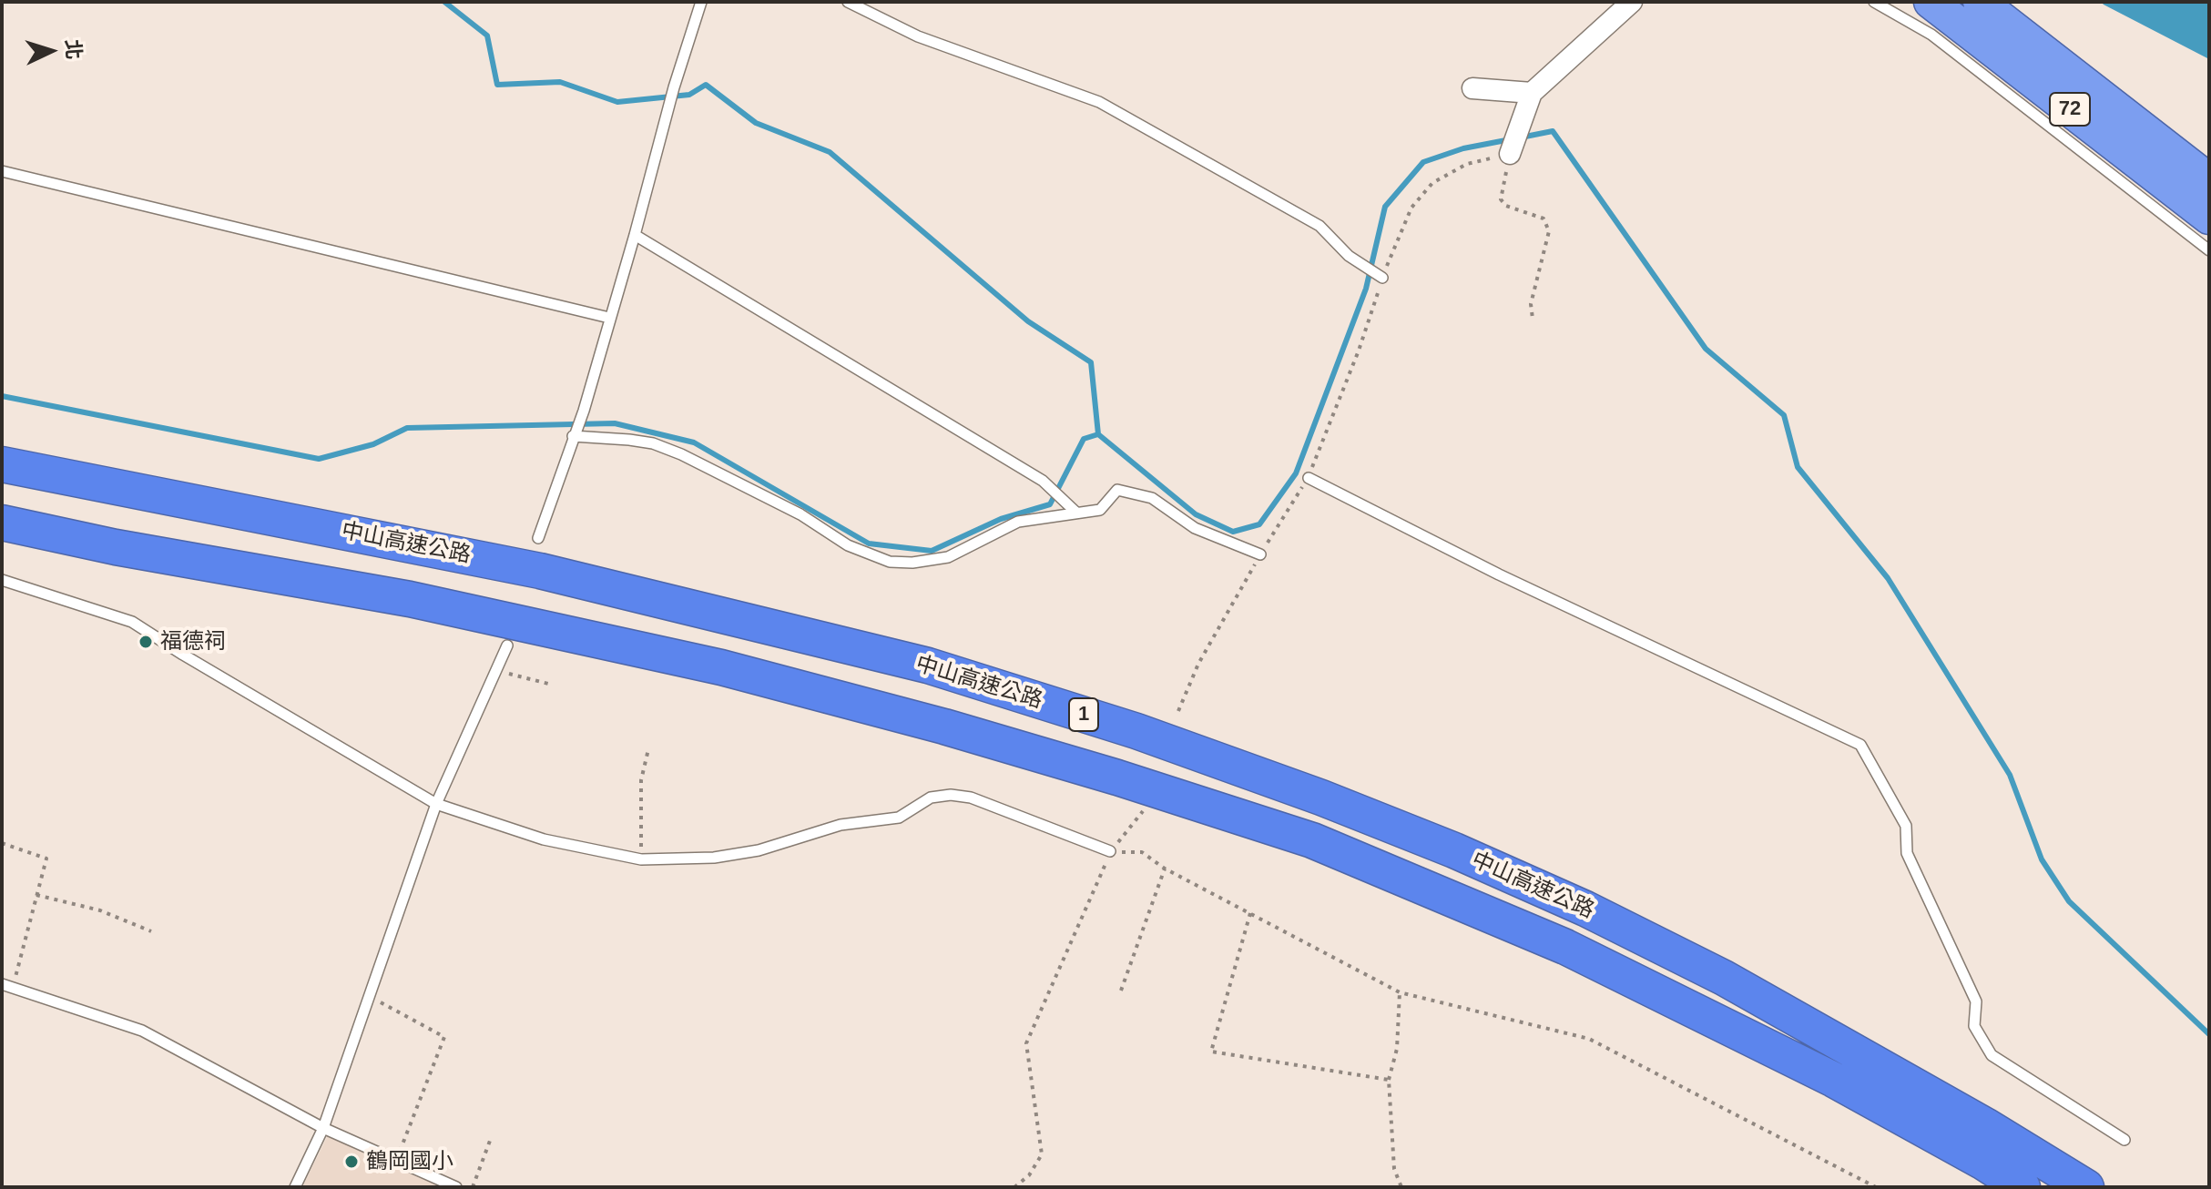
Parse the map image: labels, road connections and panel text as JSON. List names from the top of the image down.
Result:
{
  "streets": {
    "highway": ["72", "中山高速公路", "1"]
  },
  "places": ["福德祠", "鶴岡國小"],
  "north": "right"
}
